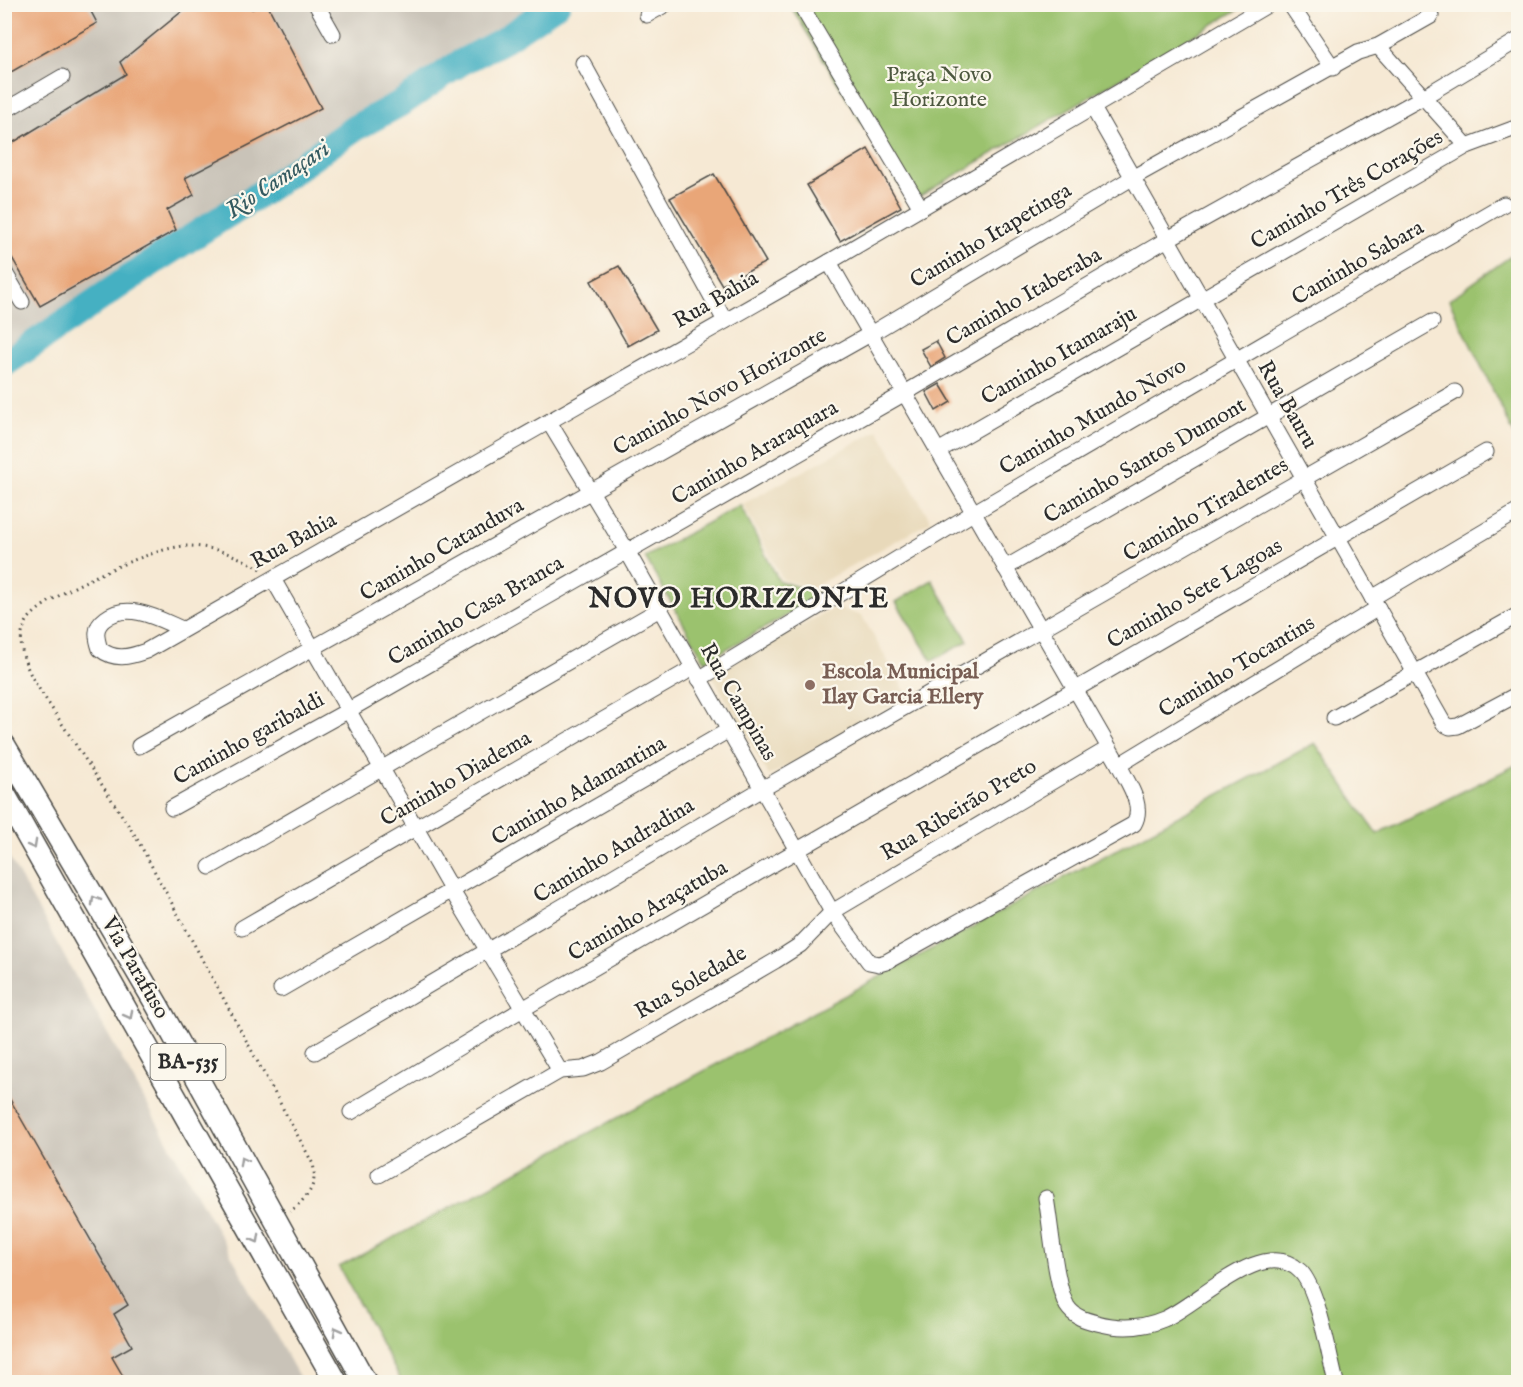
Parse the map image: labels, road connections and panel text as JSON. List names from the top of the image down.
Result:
{
  "streets": {
    "highway": ["Via Parafuso", "BA-535"],
    "street": [
      "Caminho Três Corações",
      "Caminho Itapetinga",
      "Caminho Sabara",
      "Caminho Itaberaba",
      "Rua Bahia",
      "Caminho Itamaraju",
      "Caminho Novo Horizonte",
      "Rua Bauru",
      "Caminho Mundo Novo",
      "Caminho Araraquara",
      "Caminho Santos Dumont",
      "Caminho Tiradentes",
      "Caminho Catanduva",
      "Caminho Sete Lagoas",
      "Caminho Casa Branca",
      "Caminho Tocantins",
      "Rua Campinas",
      "Caminho garibaldi",
      "Caminho Diadema",
      "Caminho Adamantina",
      "Rua Ribeirão Preto",
      "Caminho Andradina",
      "Caminho Araçatuba",
      "Rua Soledade"
    ]
  },
  "crossings": [
    ["Caminho Três Corações", "Caminho Itamaraju"],
    ["Caminho Três Corações", "Rua Bauru"],
    ["Caminho Itapetinga", "Caminho Novo Horizonte"],
    ["Caminho Itapetinga", "Rua Bauru"],
    ["Caminho Sabara", "Rua Bauru"],
    ["Caminho Sabara", "Caminho Mundo Novo"],
    ["Caminho Itaberaba", "Rua Bauru"],
    ["Caminho Itaberaba", "Caminho Araraquara"],
    ["Rua Bahia", "Rua Bauru"],
    ["Rua Bahia", "Rua Campinas"],
    ["Caminho Itamaraju", "Rua Bauru"],
    ["Caminho Novo Horizonte", "Caminho Catanduva"],
    ["Caminho Novo Horizonte", "Rua Campinas"],
    ["Rua Bauru", "Caminho Mundo Novo"],
    ["Rua Bauru", "Caminho Santos Dumont"],
    ["Rua Bauru", "Caminho Tiradentes"],
    ["Rua Bauru", "Caminho Sete Lagoas"],
    ["Rua Bauru", "Caminho Tocantins"],
    ["Caminho Mundo Novo", "Rua Campinas"],
    ["Caminho Mundo Novo", "Caminho Diadema"],
    ["Caminho Araraquara", "Caminho Casa Branca"],
    ["Caminho Araraquara", "Rua Campinas"],
    ["Caminho Tiradentes", "Rua Campinas"],
    ["Caminho Tiradentes", "Caminho Andradina"],
    ["Caminho Catanduva", "Rua Campinas"],
    ["Caminho Sete Lagoas", "Rua Campinas"],
    ["Caminho Sete Lagoas", "Caminho Araçatuba"],
    ["Caminho Casa Branca", "Rua Campinas"],
    ["Caminho Casa Branca", "Caminho garibaldi"],
    ["Caminho Tocantins", "Rua Campinas"],
    ["Rua Campinas", "Caminho Diadema"],
    ["Rua Campinas", "Caminho Adamantina"],
    ["Rua Campinas", "Rua Ribeirão Preto"],
    ["Rua Campinas", "Caminho Andradina"],
    ["Rua Campinas", "Caminho Araçatuba"],
    ["Rua Campinas", "Rua Soledade"],
    ["Rua Ribeirão Preto", "Rua Soledade"]
  ],
  "districts": ["NOVO HORIZONTE"],
  "water": ["Rio Camaçari"],
  "parks": ["Praça Novo Horizonte"],
  "places": ["Escola Municipal Ilay Garcia Ellery"]
}
